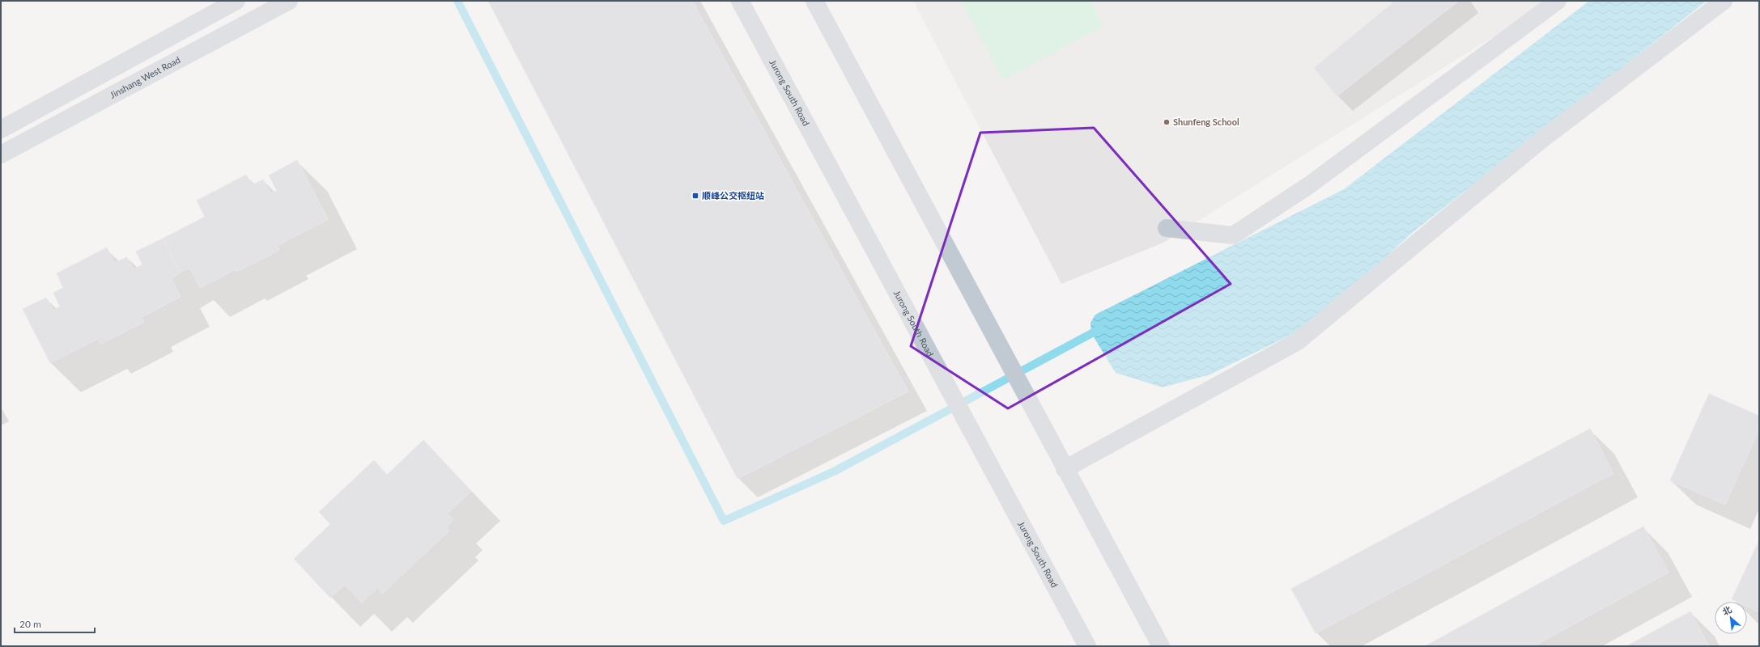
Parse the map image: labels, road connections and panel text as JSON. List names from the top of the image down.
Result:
{
  "streets": {
    "street": ["Jinshang West Road", "Jurong South Road"]
  },
  "places": {
    "other": ["Shunfeng School"],
    "transit": ["顺峰公交枢纽站"]
  },
  "scale_bar": "20 m",
  "north": "top left"
}
